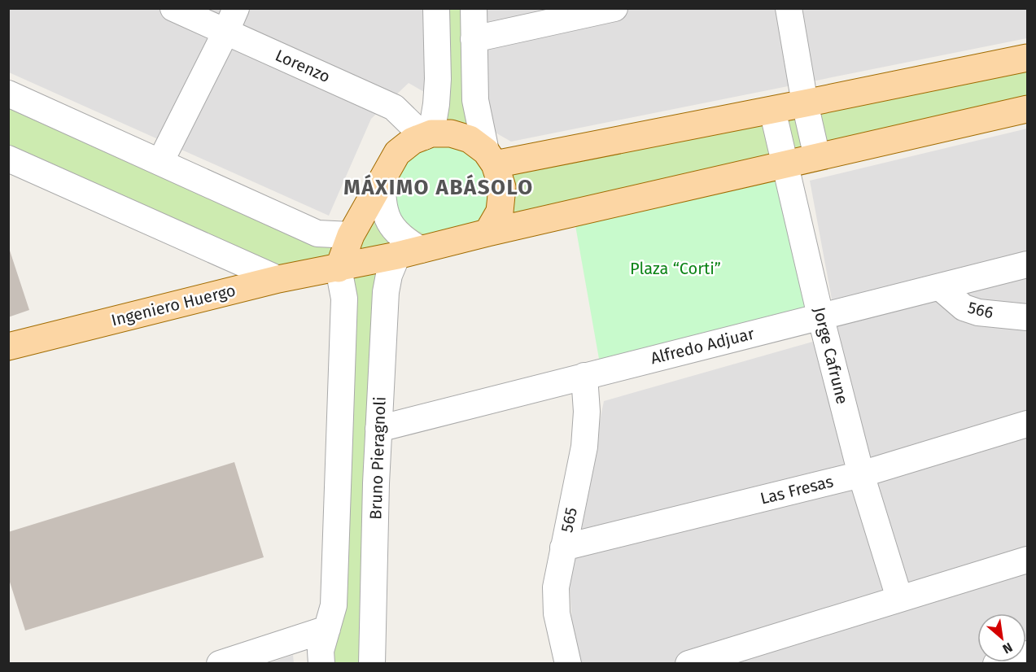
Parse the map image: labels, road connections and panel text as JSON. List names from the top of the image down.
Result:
{
  "streets": {
    "main road": ["Ingeniero Huergo"],
    "street": [
      "Lorenzo",
      "566",
      "Alfredo Adjuar",
      "Jorge Cafrune",
      "Bruno Pieragnoli",
      "Las Fresas",
      "565"
    ]
  },
  "crossings": [
    ["Lorenzo", "Ingeniero Huergo"],
    ["Lorenzo", "Bruno Pieragnoli"],
    ["Ingeniero Huergo", "Bruno Pieragnoli"],
    ["566", "Alfredo Adjuar"],
    ["Alfredo Adjuar", "Jorge Cafrune"],
    ["Alfredo Adjuar", "Bruno Pieragnoli"],
    ["Alfredo Adjuar", "565"],
    ["Jorge Cafrune", "Las Fresas"],
    ["Las Fresas", "565"]
  ],
  "districts": ["MÁXIMO ABÁSOLO"],
  "parks": ["Plaza “Corti”"],
  "north": "bottom right"
}
